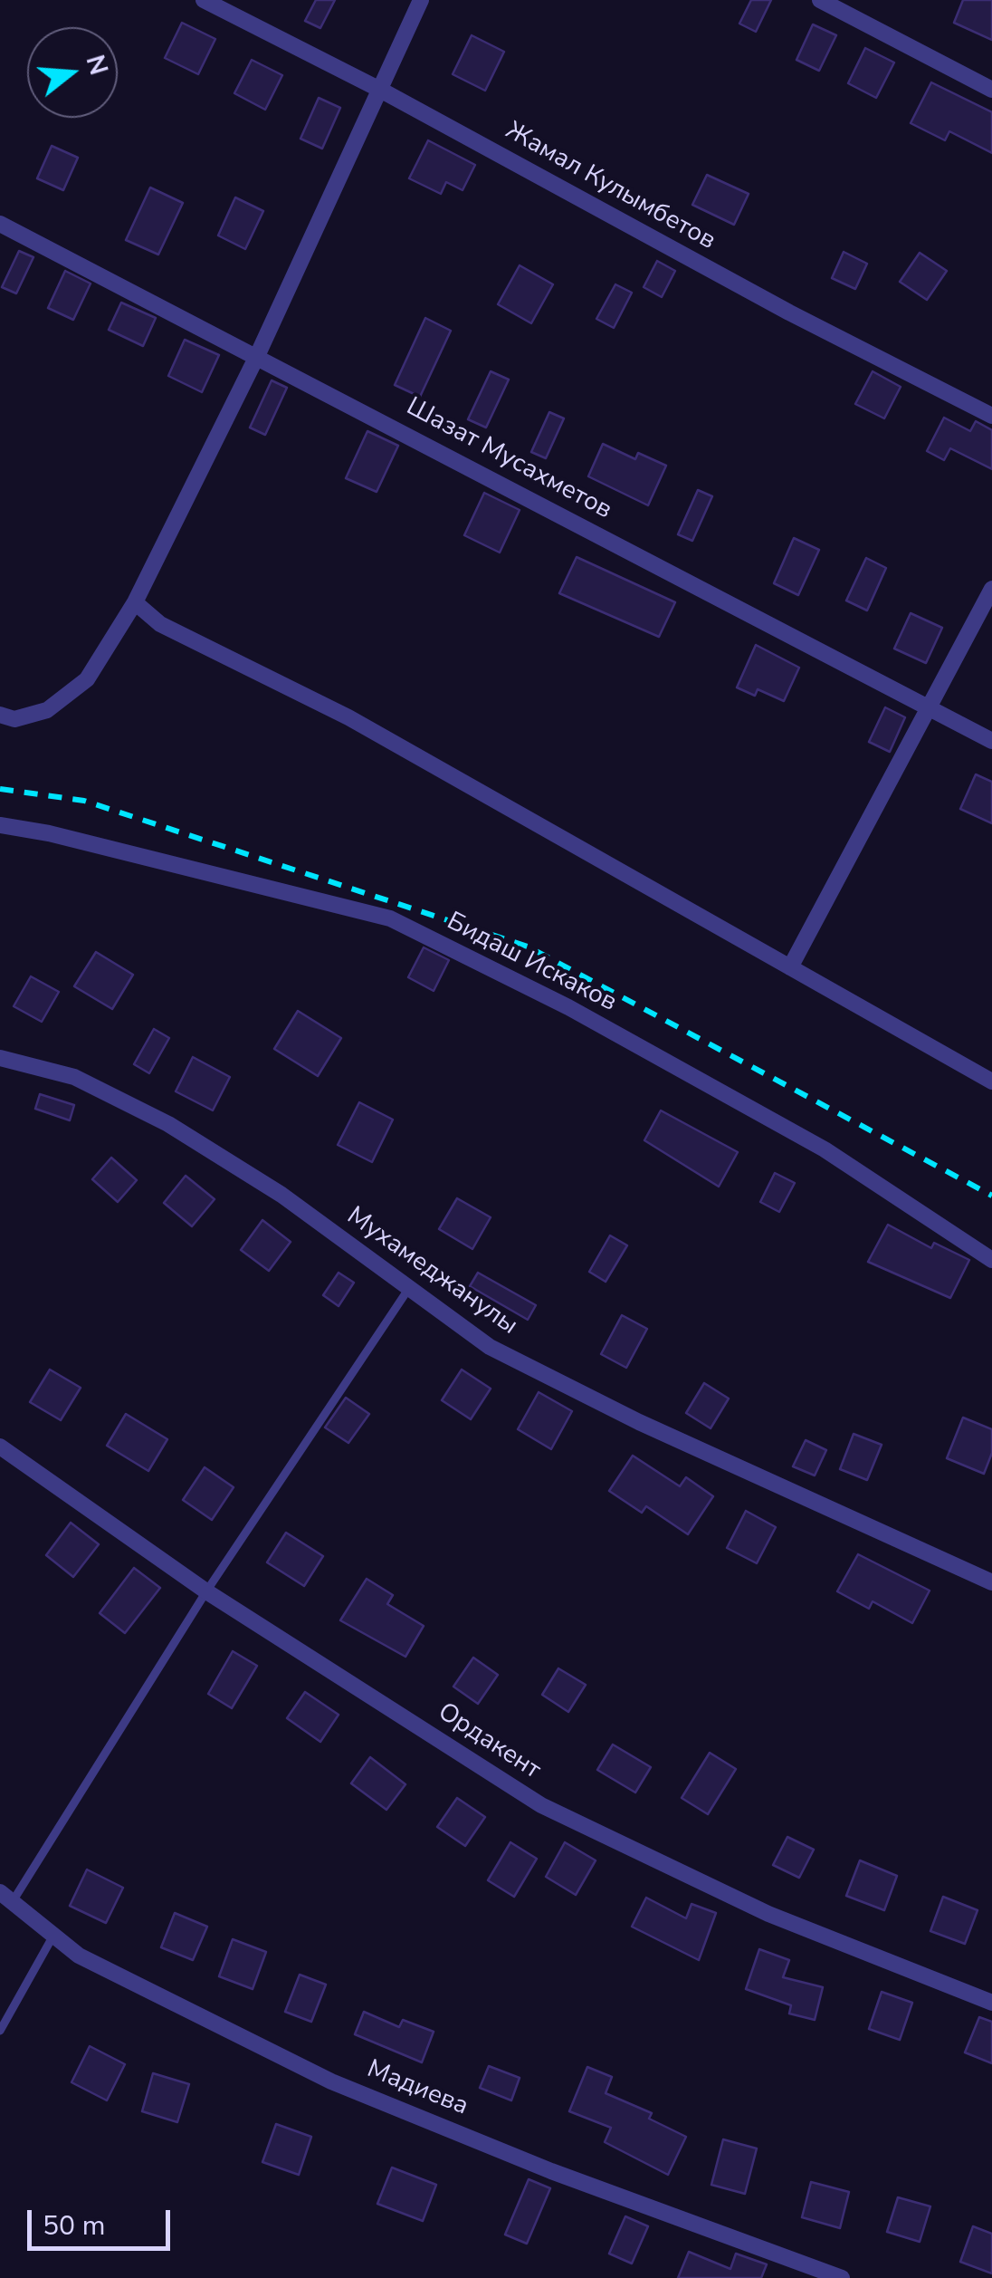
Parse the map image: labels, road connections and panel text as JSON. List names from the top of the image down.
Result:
{
  "streets": {
    "street": [
      "Жамал Кулымбетов",
      "Шазат Мусахметов",
      "Бидаш Искаков",
      "Мухамеджанулы",
      "Ордакент",
      "Мадиева"
    ]
  },
  "scale_bar": "50 m",
  "north": "right"
}
